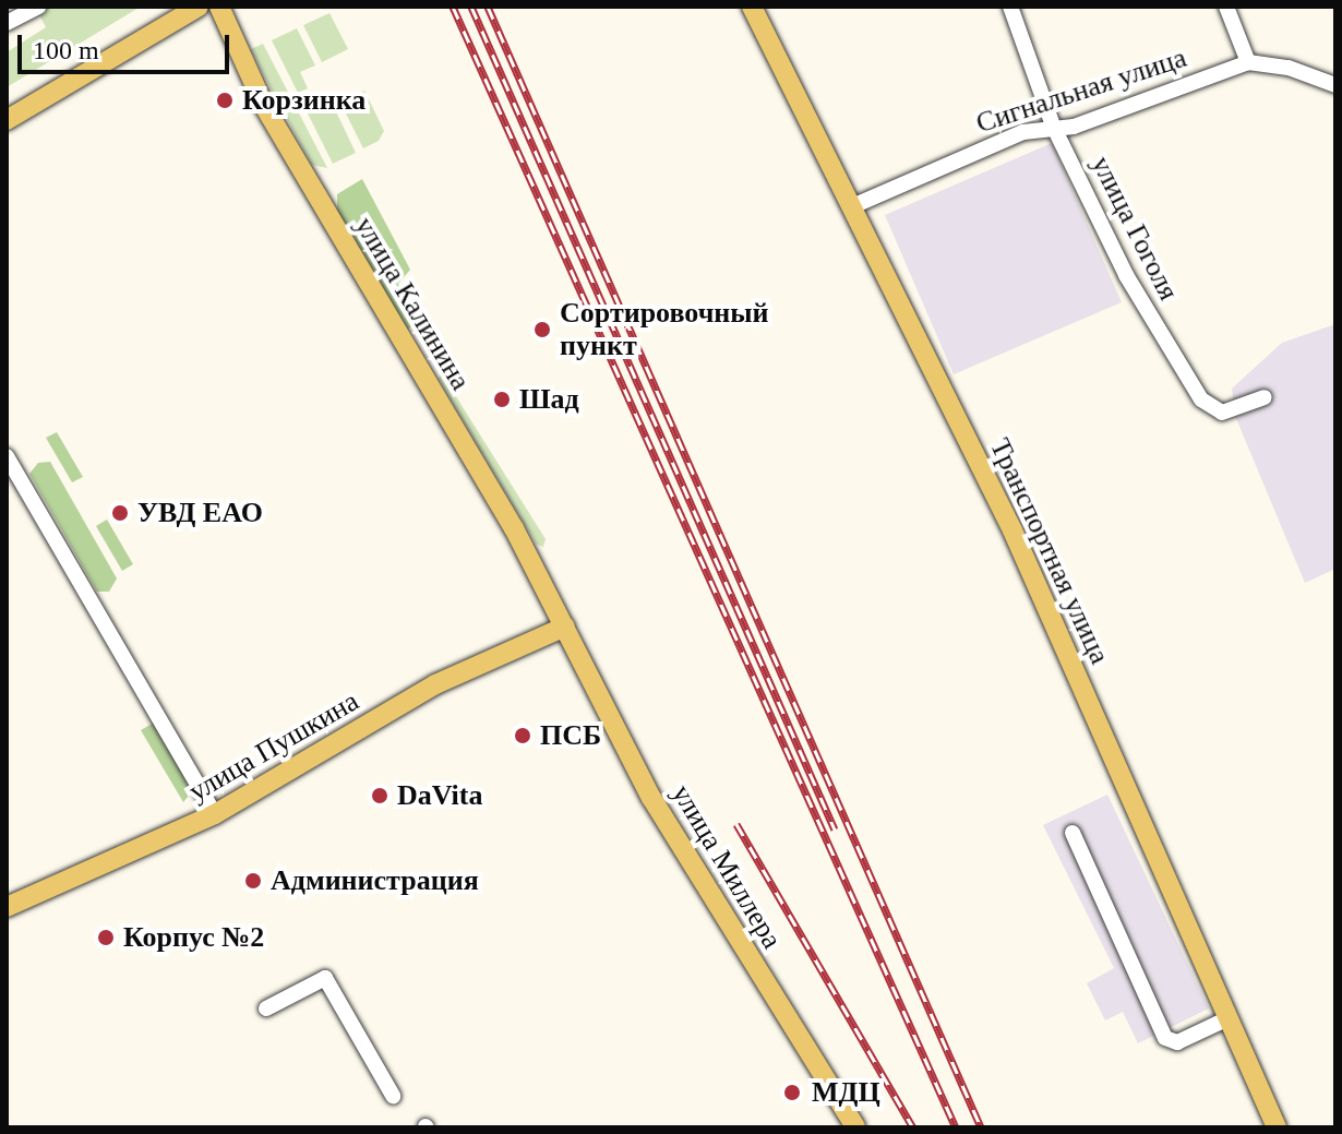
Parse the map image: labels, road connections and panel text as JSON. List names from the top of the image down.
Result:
{
  "streets": {
    "main road": [
      "улица Калинина",
      "Транспортная улица",
      "улица Пушкина",
      "улица Миллера"
    ],
    "street": ["Сигнальная улица", "улица Гоголя"]
  },
  "crossings": [
    ["Сигнальная улица", "улица Гоголя"],
    ["Сигнальная улица", "Транспортная улица"],
    ["улица Калинина", "улица Пушкина"],
    ["улица Калинина", "улица Миллера"],
    ["улица Пушкина", "улица Миллера"]
  ],
  "places": [
    "Корзинка",
    "Сортировочный пункт",
    "Шад",
    "УВД ЕАО",
    "ПСБ",
    "DaVita",
    "Администрация",
    "Корпус №2",
    "МДЦ"
  ],
  "scale_bar": "100 m"
}
